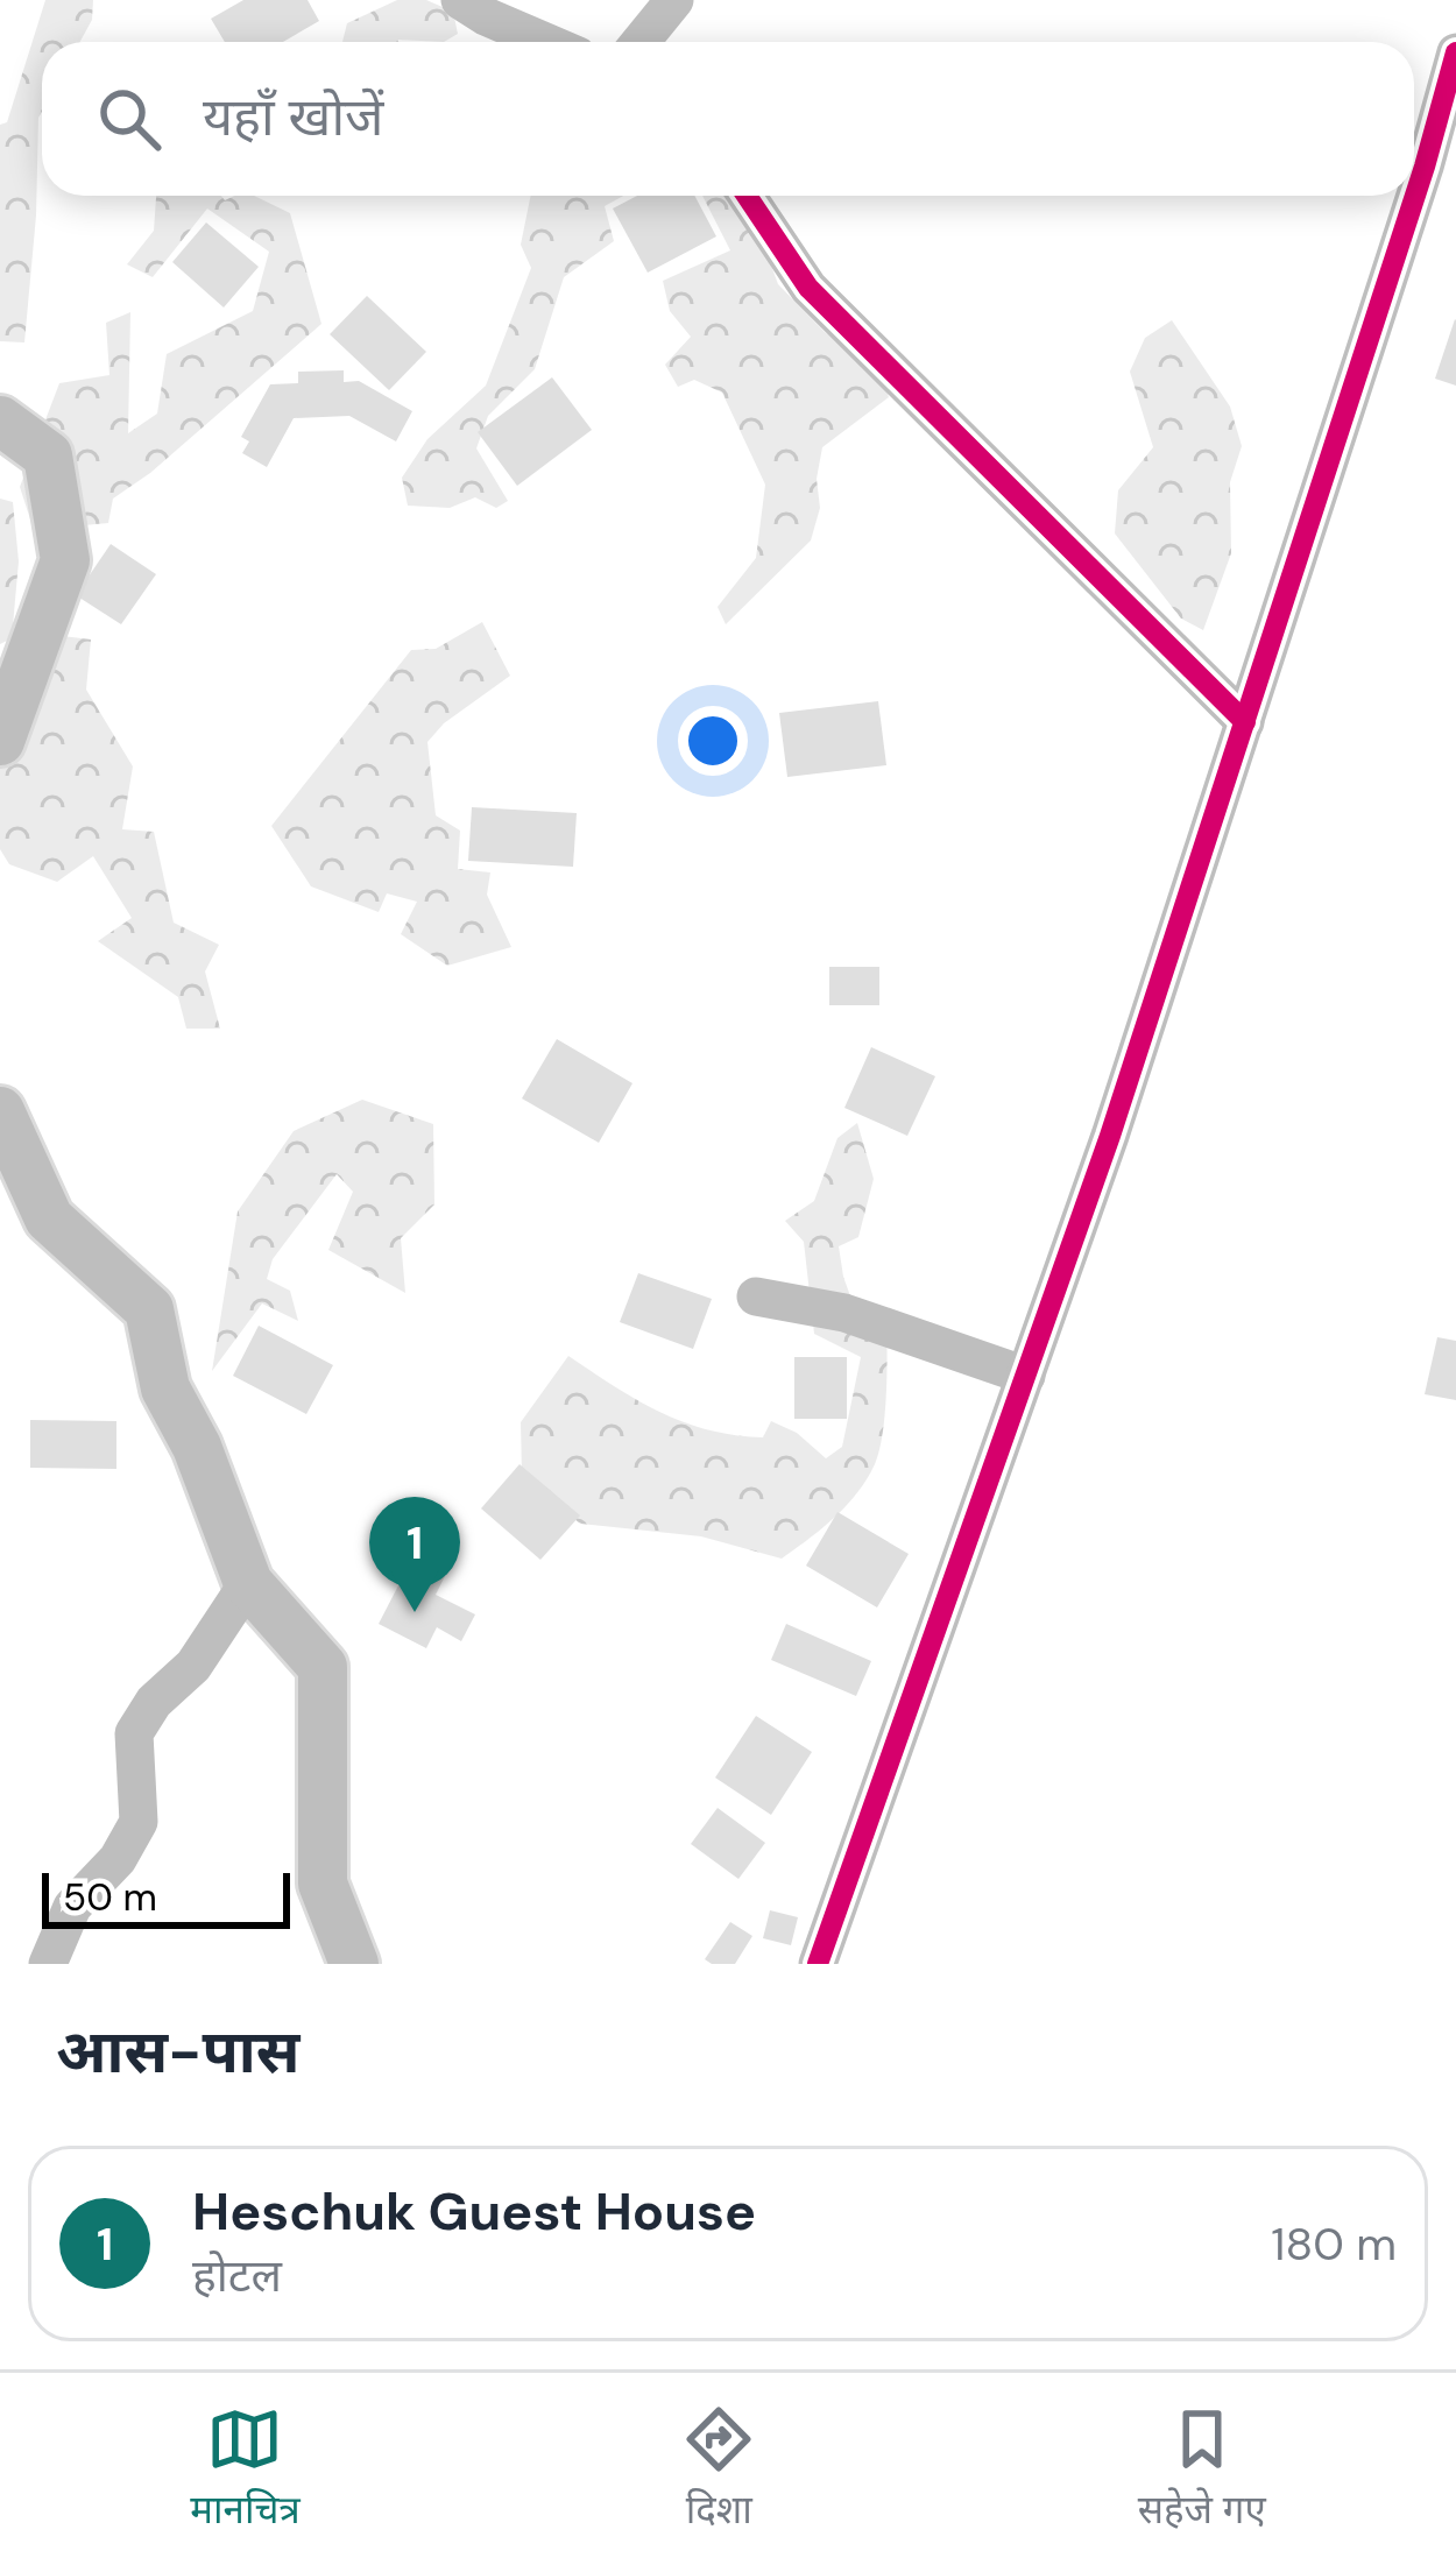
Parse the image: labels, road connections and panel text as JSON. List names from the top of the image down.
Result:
{
  "scale_bar": "50 m",
  "page": {
    "search": "यहाँ खोजें",
    "pins": "1",
    "scale": "50 m",
    "heading": "आस-पास",
    "list": [
      {
        "mark": "1",
        "name": "Heschuk Guest House",
        "note": "होटल",
        "value": "180 m"
      }
    ],
    "nav": ["मानचित्र", "दिशा", "सहेजे गए"]
  }
}
